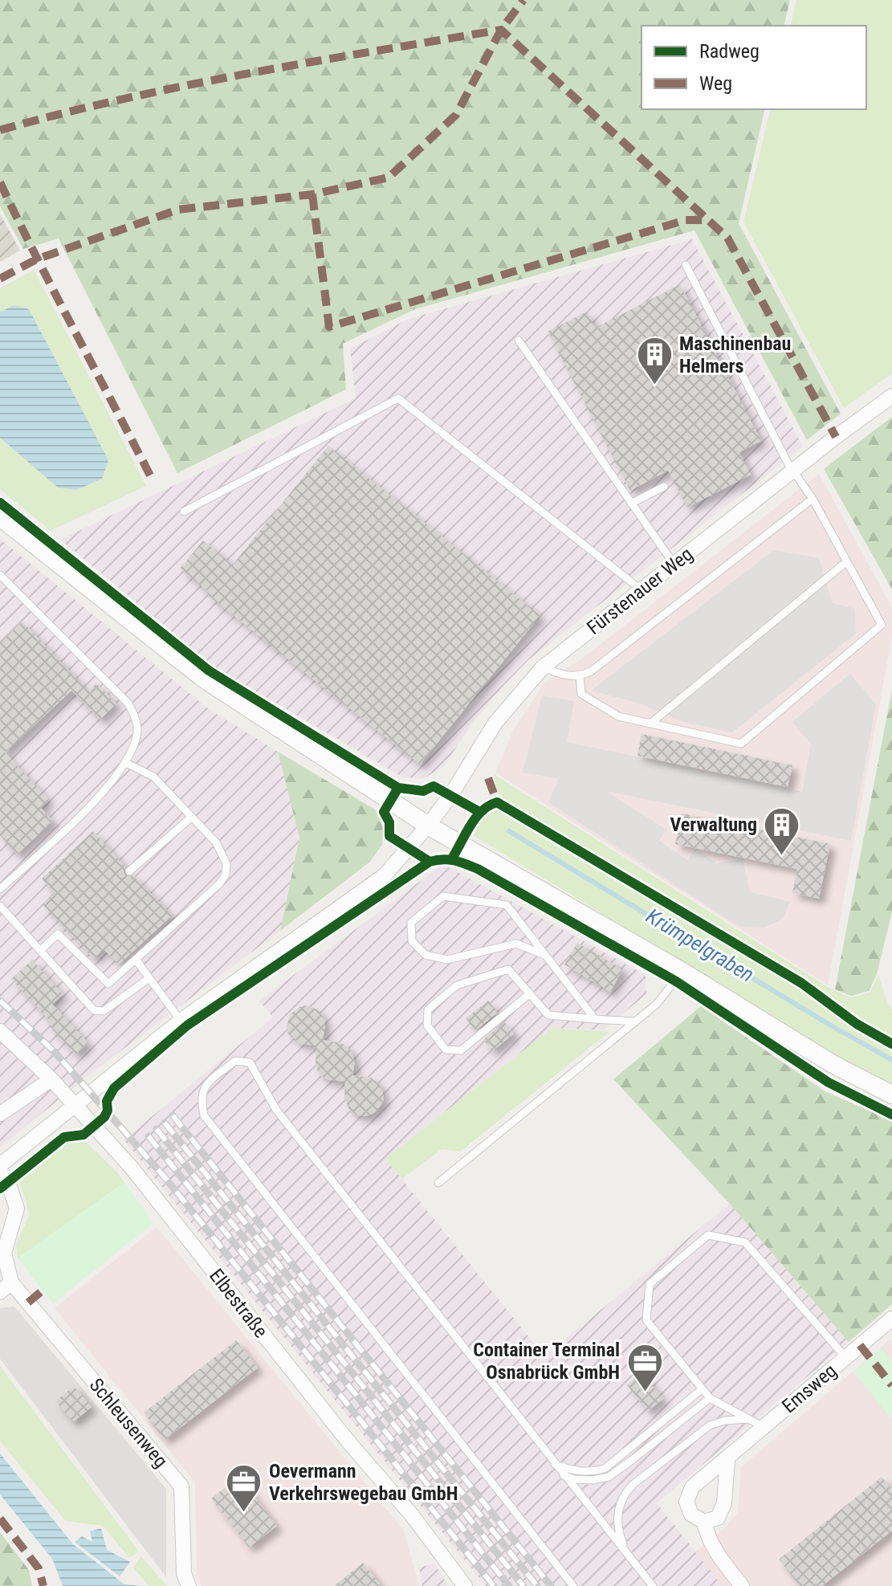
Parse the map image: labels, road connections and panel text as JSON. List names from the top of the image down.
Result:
{
  "streets": {
    "street": [
      "Fürstenauer Weg",
      "Elbestraße",
      "Emsweg",
      "Schleusenweg"
    ]
  },
  "crossings": [
    ["Fürstenauer Weg", "Elbestraße"]
  ],
  "water": ["Krümpelgraben"],
  "places": {
    "building": ["Maschinenbau Helmers", "Verwaltung"],
    "office": ["Container Terminal Osnabrück GmbH", "Oevermann Verkehrswegebau GmbH"]
  },
  "legend": ["Radweg", "Weg"]
}
